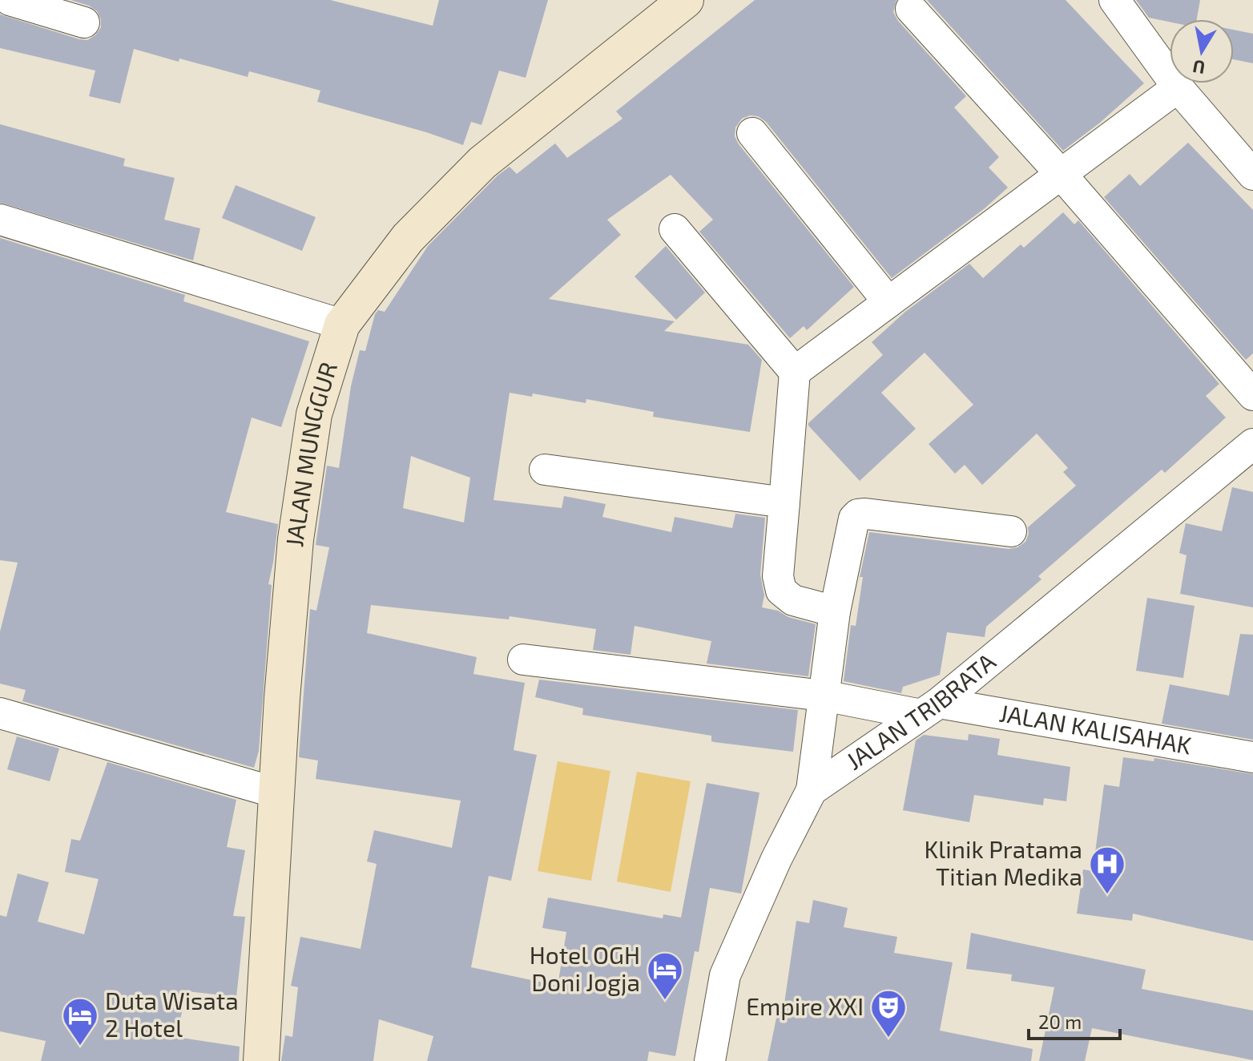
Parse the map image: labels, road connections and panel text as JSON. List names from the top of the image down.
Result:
{
  "streets": {
    "main road": ["JALAN MUNGGUR"],
    "street": ["JALAN TRIBRATA", "JALAN KALISAHAK"]
  },
  "crossings": [
    ["JALAN TRIBRATA", "JALAN KALISAHAK"]
  ],
  "places": {
    "hospital": ["Klinik Pratama Titian Medika"],
    "hotel": ["Hotel OGH Doni Jogja", "Duta Wisata 2 Hotel"],
    "theatre": ["Empire XXI"]
  },
  "scale_bar": "20 m",
  "north": "bottom"
}
